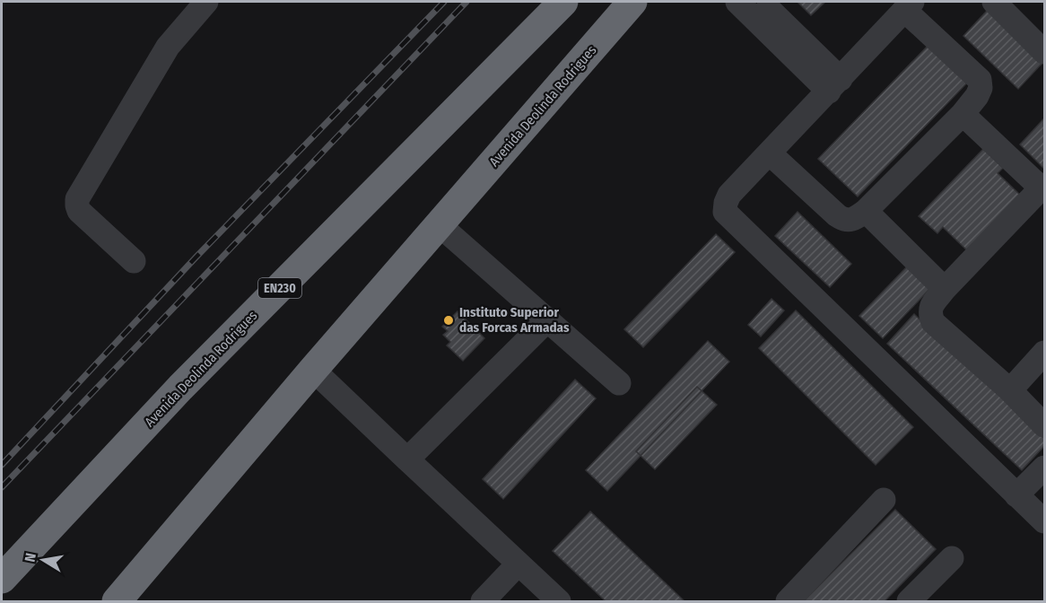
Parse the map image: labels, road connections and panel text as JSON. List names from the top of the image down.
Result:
{
  "streets": {
    "highway": ["Avenida Deolinda Rodrigues", "EN230"]
  },
  "places": ["Instituto Superior das Forcas Armadas"],
  "north": "left"
}
